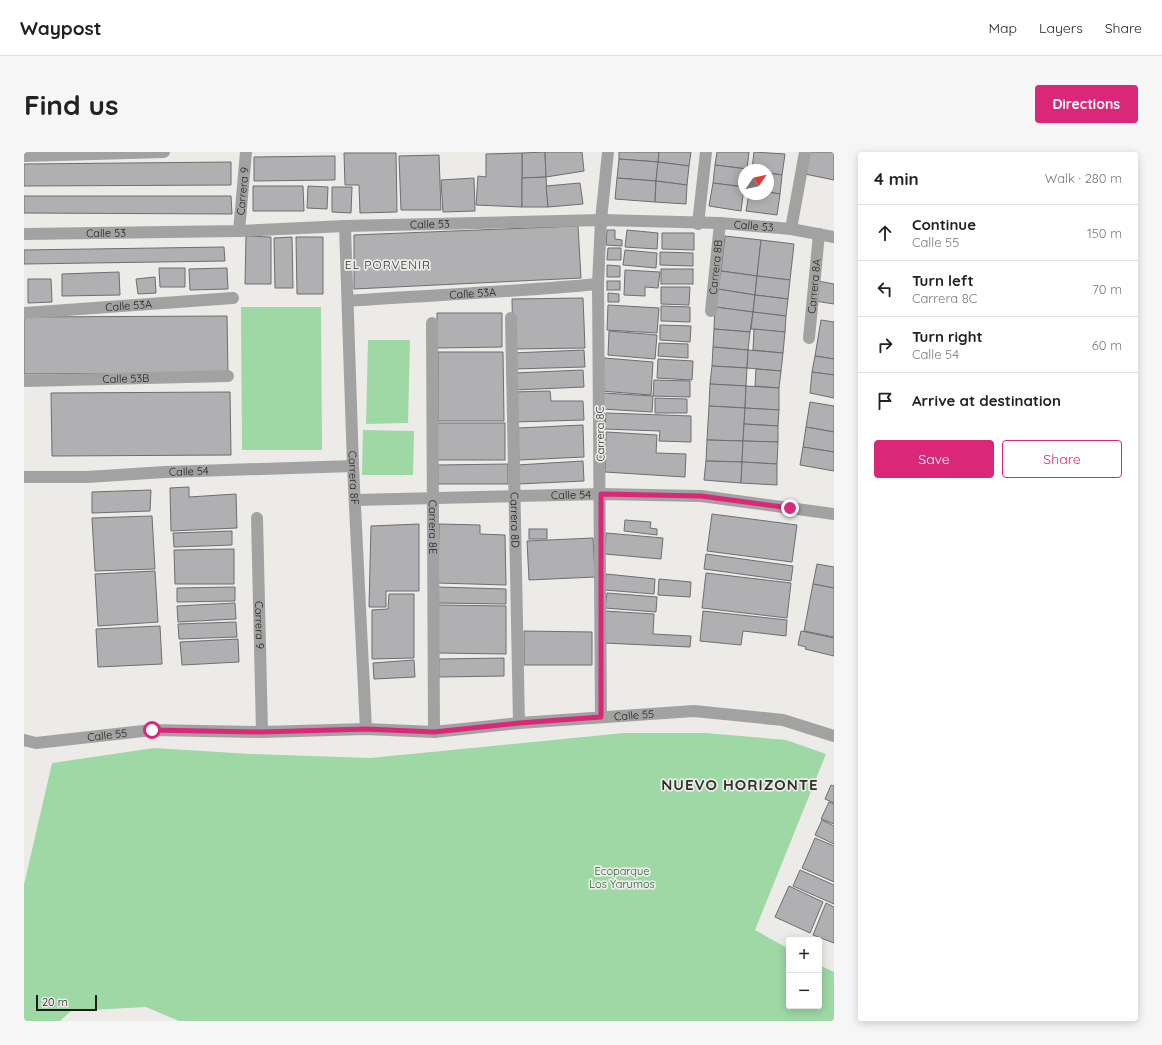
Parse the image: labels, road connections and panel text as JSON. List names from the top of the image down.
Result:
{
  "streets": {
    "street": [
      "Carrera 9",
      "Calle 53",
      "Carrera 8B",
      "Carrera 8A",
      "Calle 53A",
      "Calle 53B",
      "Carrera 8C",
      "Calle 54",
      "Carrera 8F",
      "Carrera 8D",
      "Carrera 8E",
      "Calle 55"
    ]
  },
  "crossings": [
    ["Carrera 9", "Calle 53"],
    ["Carrera 9", "Calle 55"],
    ["Calle 53", "Carrera 8B"],
    ["Calle 53", "Carrera 8A"],
    ["Calle 53", "Carrera 8C"],
    ["Calle 53", "Carrera 8F"],
    ["Calle 53A", "Carrera 8C"],
    ["Calle 53A", "Carrera 8F"],
    ["Carrera 8C", "Calle 54"],
    ["Carrera 8C", "Calle 55"],
    ["Calle 54", "Carrera 8F"],
    ["Calle 54", "Carrera 8D"],
    ["Calle 54", "Carrera 8E"],
    ["Carrera 8F", "Calle 55"],
    ["Carrera 8D", "Calle 55"],
    ["Carrera 8E", "Calle 55"]
  ],
  "districts": ["EL PORVENIR", "NUEVO HORIZONTE"],
  "parks": ["Ecoparque Los Yarumos"],
  "scale_bar": "20 m",
  "north": "top right",
  "page": {
    "header": "Waypost",
    "nav": ["Map", "Layers", "Share"],
    "buttons": [
      "Directions",
      ["Save", "Share"]
    ],
    "title": "Find us",
    "heading": ["4 min", "Walk · 280 m"],
    "list": [
      ["Continue", "Calle 55", "150 m"],
      ["Turn left", "Carrera 8C", "70 m"],
      ["Turn right", "Calle 54", "60 m"],
      "Arrive at destination"
    ],
    "map_buttons": ["+", "−"],
    "scale": "20 m"
  }
}
